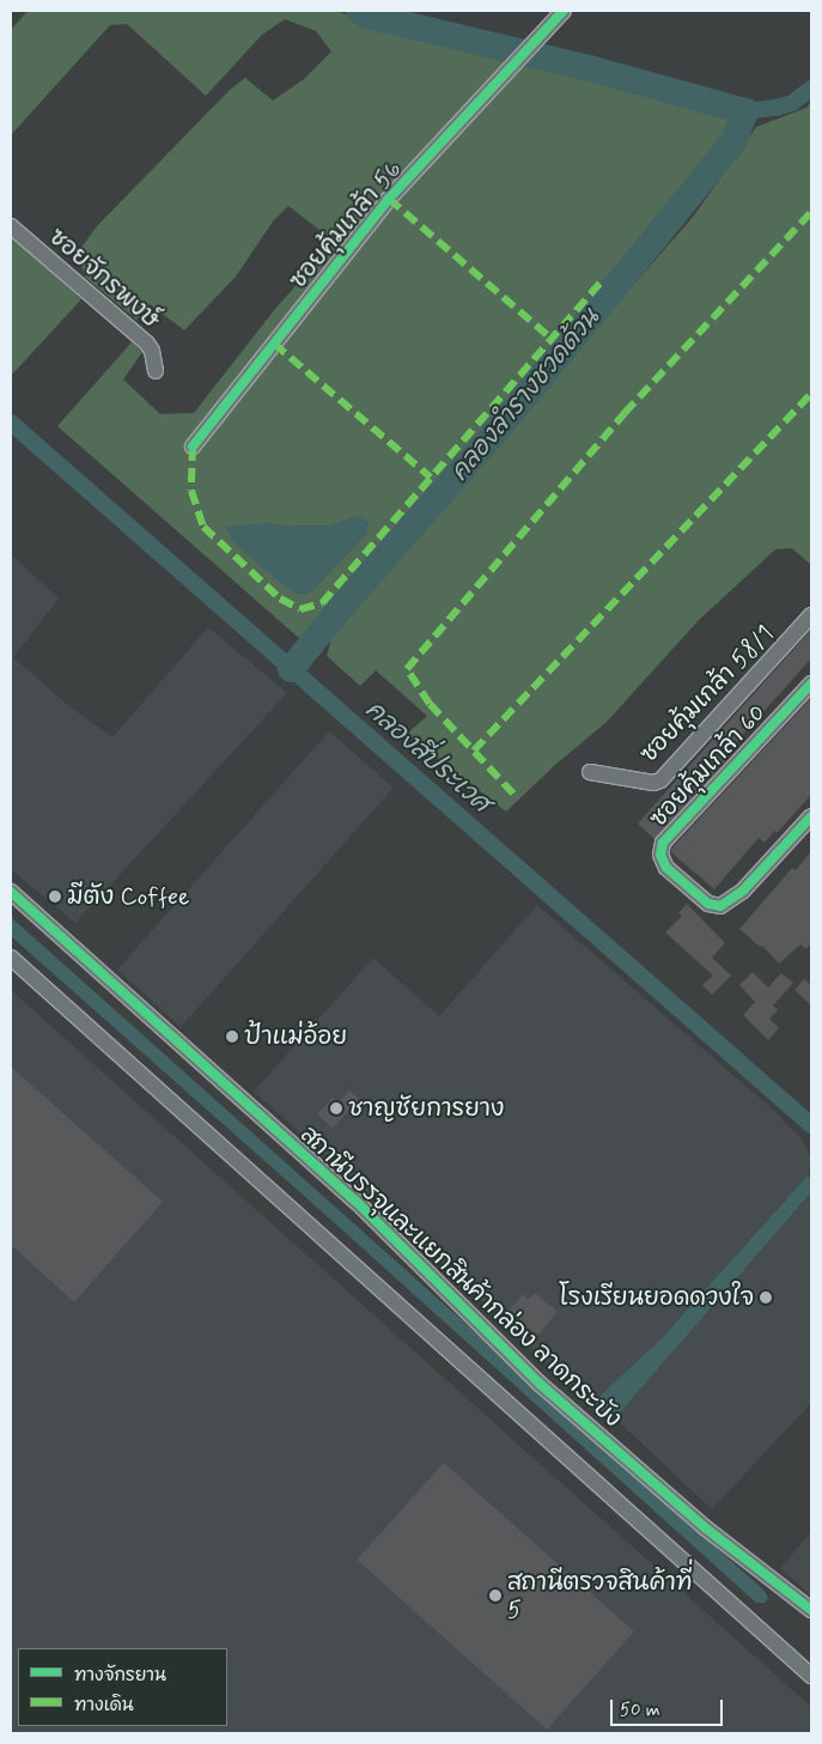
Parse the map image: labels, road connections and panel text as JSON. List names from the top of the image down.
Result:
{
  "streets": {
    "street": [
      "ซอยคุ้มเกล้า 56",
      "ซอยจักรพงษ์",
      "ซอยคุ้มเกล้า 58/1",
      "ซอยคุ้มเกล้า 60",
      "สถานีบรรจุและแยกสินค้ากล่อง ลาดกระบัง"
    ]
  },
  "water": ["คลองลำรางชวดด้วน", "คลองสี่ประเวศ"],
  "places": [
    "มีตัง Coffee",
    "ป้าแม่อ้อย",
    "ชาญชัยการยาง",
    "โรงเรียนยอดดวงใจ",
    "สถานีตรวจสินค้าที่ 5"
  ],
  "legend": ["ทางจักรยาน", "ทางเดิน"],
  "scale_bar": "50 m"
}
